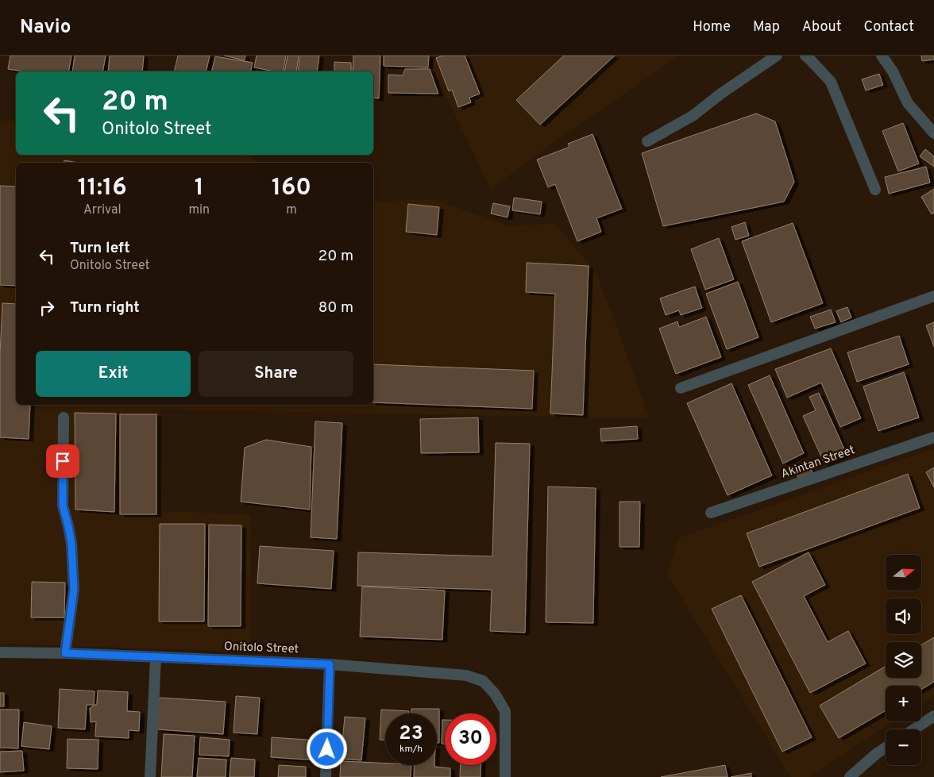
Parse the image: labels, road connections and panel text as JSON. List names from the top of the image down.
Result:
{
  "streets": {
    "street": ["Akintan Street", "Onitolo Street"]
  },
  "north": "right",
  "page": {
    "header": "Navio",
    "nav": [
      "Home",
      "Map",
      "About",
      "Contact"
    ],
    "turn": ["20 m", "Onitolo Street"],
    "eta": [
      "11:16",
      "Arrival",
      "1",
      "min",
      "160",
      "m"
    ],
    "list": [
      {
        "name": "Turn left",
        "note": "Onitolo Street",
        "value": "20 m"
      },
      {
        "name": "Turn right",
        "value": "80 m"
      }
    ],
    "buttons": ["Exit", "Share"],
    "map_buttons": ["+", "−"],
    "speed": "23 km/h",
    "limit": "30"
  }
}
